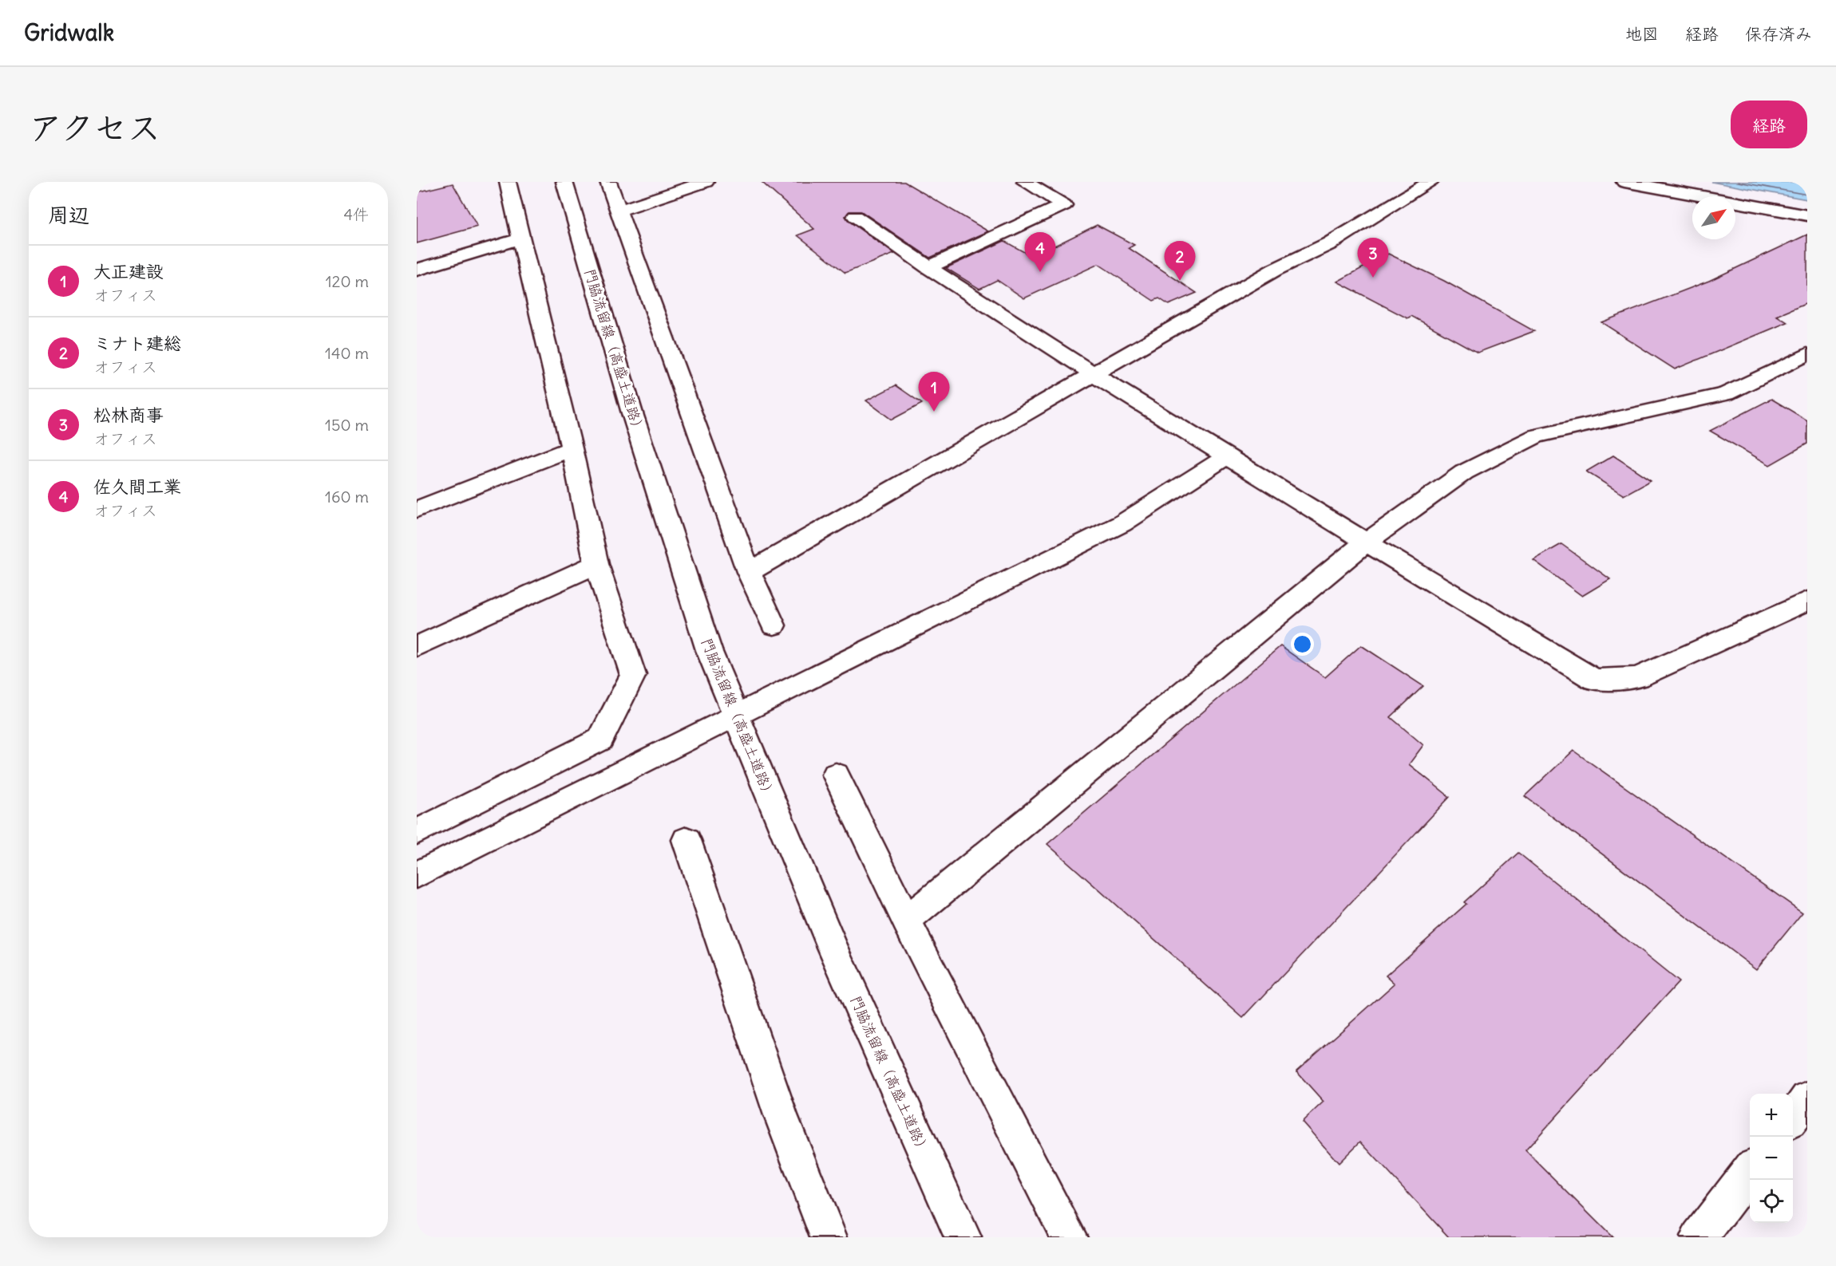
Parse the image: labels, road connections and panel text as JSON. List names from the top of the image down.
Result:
{
  "streets": {
    "street": ["門脇流留線（高盛土道路）"]
  },
  "north": "top right",
  "page": {
    "header": "Gridwalk",
    "nav": ["地図", "経路", "保存済み"],
    "title": "アクセス",
    "buttons": "経路",
    "heading": ["周辺", "4件"],
    "pins": [
      "4",
      "3",
      "2",
      "1"
    ],
    "list": [
      {
        "mark": "1",
        "name": "大正建設",
        "note": "オフィス",
        "value": "120 m"
      },
      {
        "mark": "2",
        "name": "ミナト建総",
        "note": "オフィス",
        "value": "140 m"
      },
      {
        "mark": "3",
        "name": "松林商事",
        "note": "オフィス",
        "value": "150 m"
      },
      {
        "mark": "4",
        "name": "佐久間工業",
        "note": "オフィス",
        "value": "160 m"
      }
    ],
    "map_buttons": ["+", "−"]
  }
}
